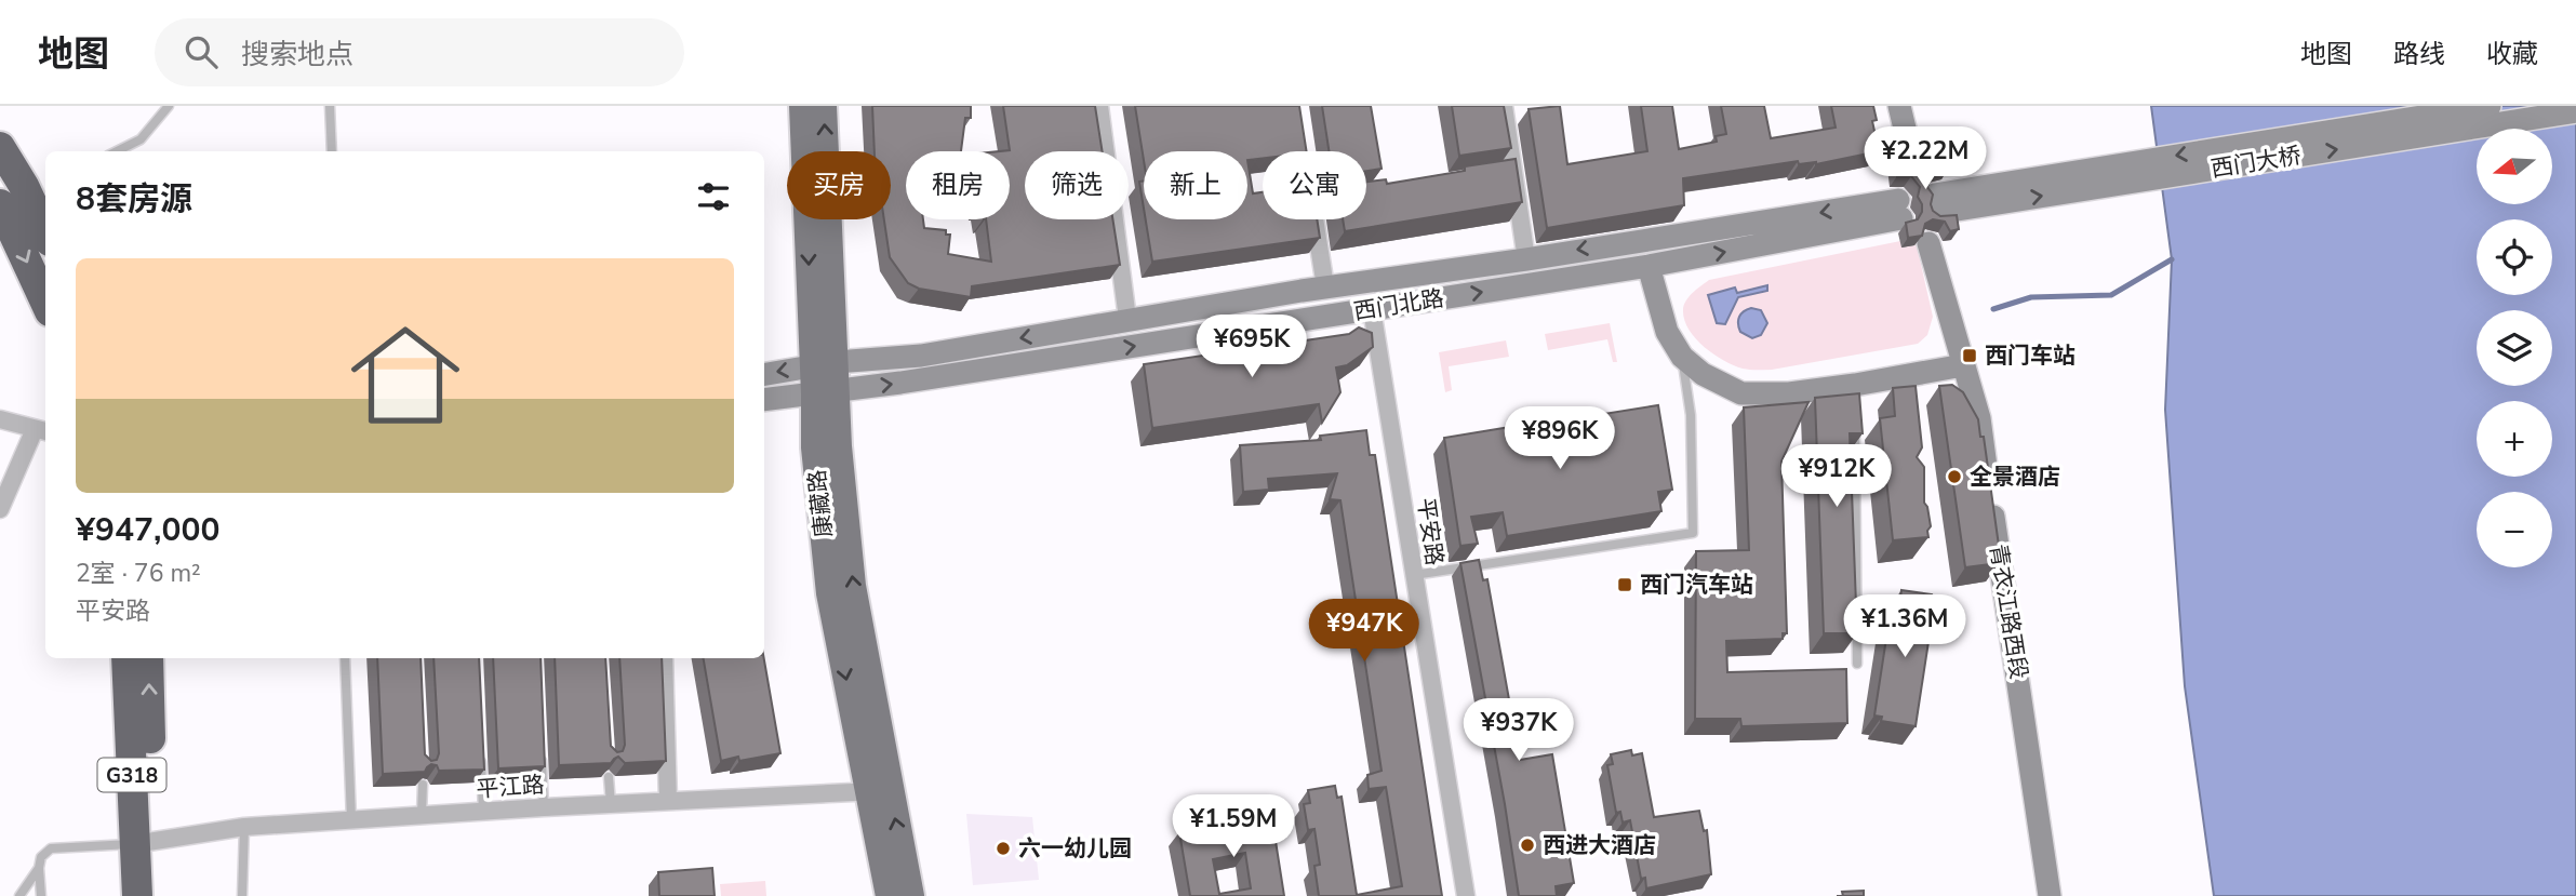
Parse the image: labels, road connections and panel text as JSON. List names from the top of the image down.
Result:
{
  "streets": {
    "highway": ["G318"],
    "main road": [
      "西门大桥",
      "西门北路",
      "康藏路",
      "青衣江路西段"
    ],
    "street": ["平安路", "平江路"]
  },
  "crossings": [
    ["西门北路", "康藏路"],
    ["西门北路", "平安路"],
    ["康藏路", "平江路"],
    ["G318", "平江路"]
  ],
  "places": {
    "transit": ["西门车站", "西门汽车站"],
    "other": ["全景酒店", "西进大酒店", "六一幼儿园"]
  },
  "north": "left",
  "page": {
    "header": "地图",
    "search": "搜索地点",
    "nav": ["地图", "路线", "收藏"],
    "price": [
      "¥2.22M",
      "¥695K",
      "¥896K",
      "¥912K",
      "¥1.36M",
      "¥947K",
      "¥937K",
      "¥1.59M"
    ],
    "map_buttons": ["+", "−"],
    "chip": [
      "买房",
      "租房",
      "筛选",
      "新上",
      "公寓"
    ],
    "heading": "8套房源",
    "list": [
      {
        "name": "¥947,000",
        "note": "2室 · 76 m² · 平安路"
      }
    ]
  }
}
